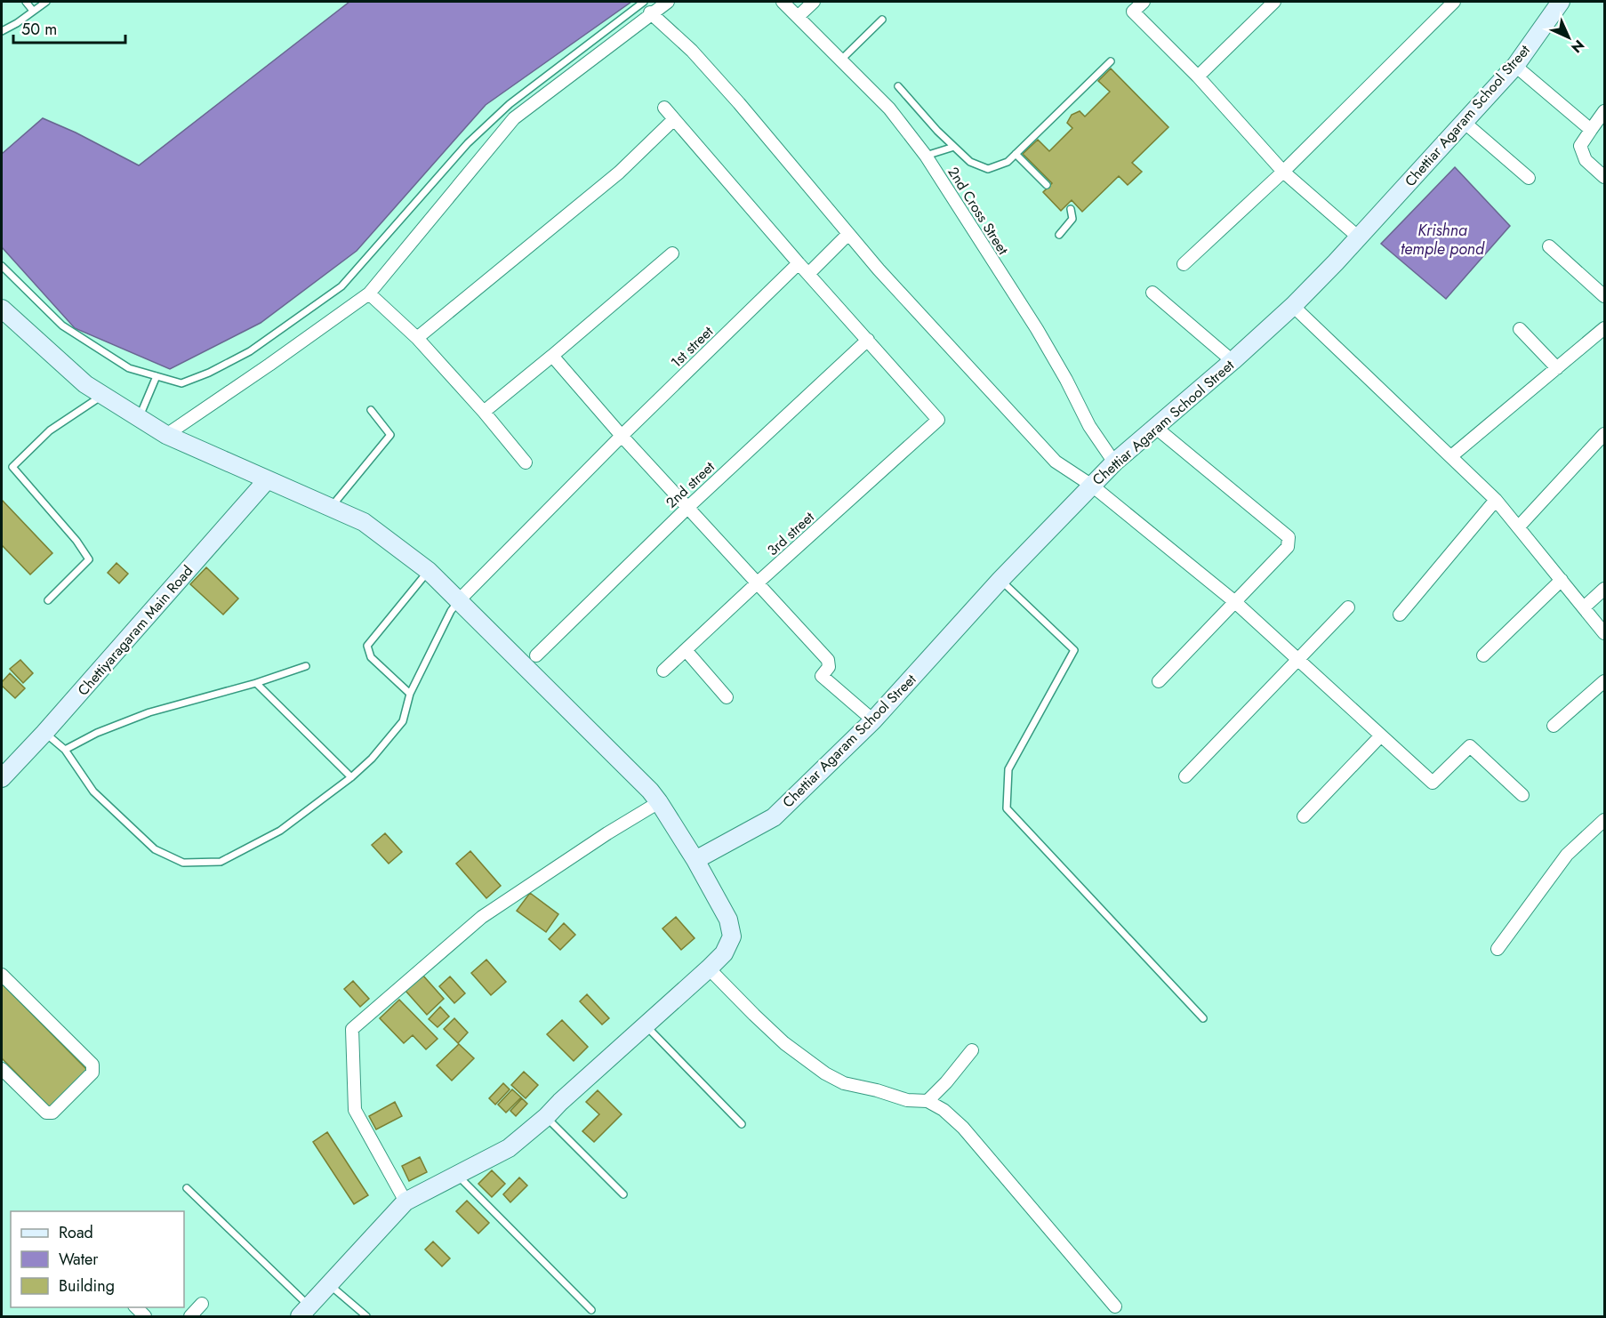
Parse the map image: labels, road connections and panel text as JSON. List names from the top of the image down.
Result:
{
  "streets": {
    "street": [
      "Chettiar Agaram School Street",
      "2nd Cross Street",
      "1st street",
      "2nd street",
      "3rd street",
      "Chettiyaragaram Main Road"
    ]
  },
  "crossings": [
    ["Chettiar Agaram School Street", "2nd Cross Street"],
    ["2nd street", "3rd street"]
  ],
  "water": ["Krishna temple pond"],
  "legend": ["Road", "Water", "Building"],
  "scale_bar": "50 m",
  "north": "bottom right"
}
